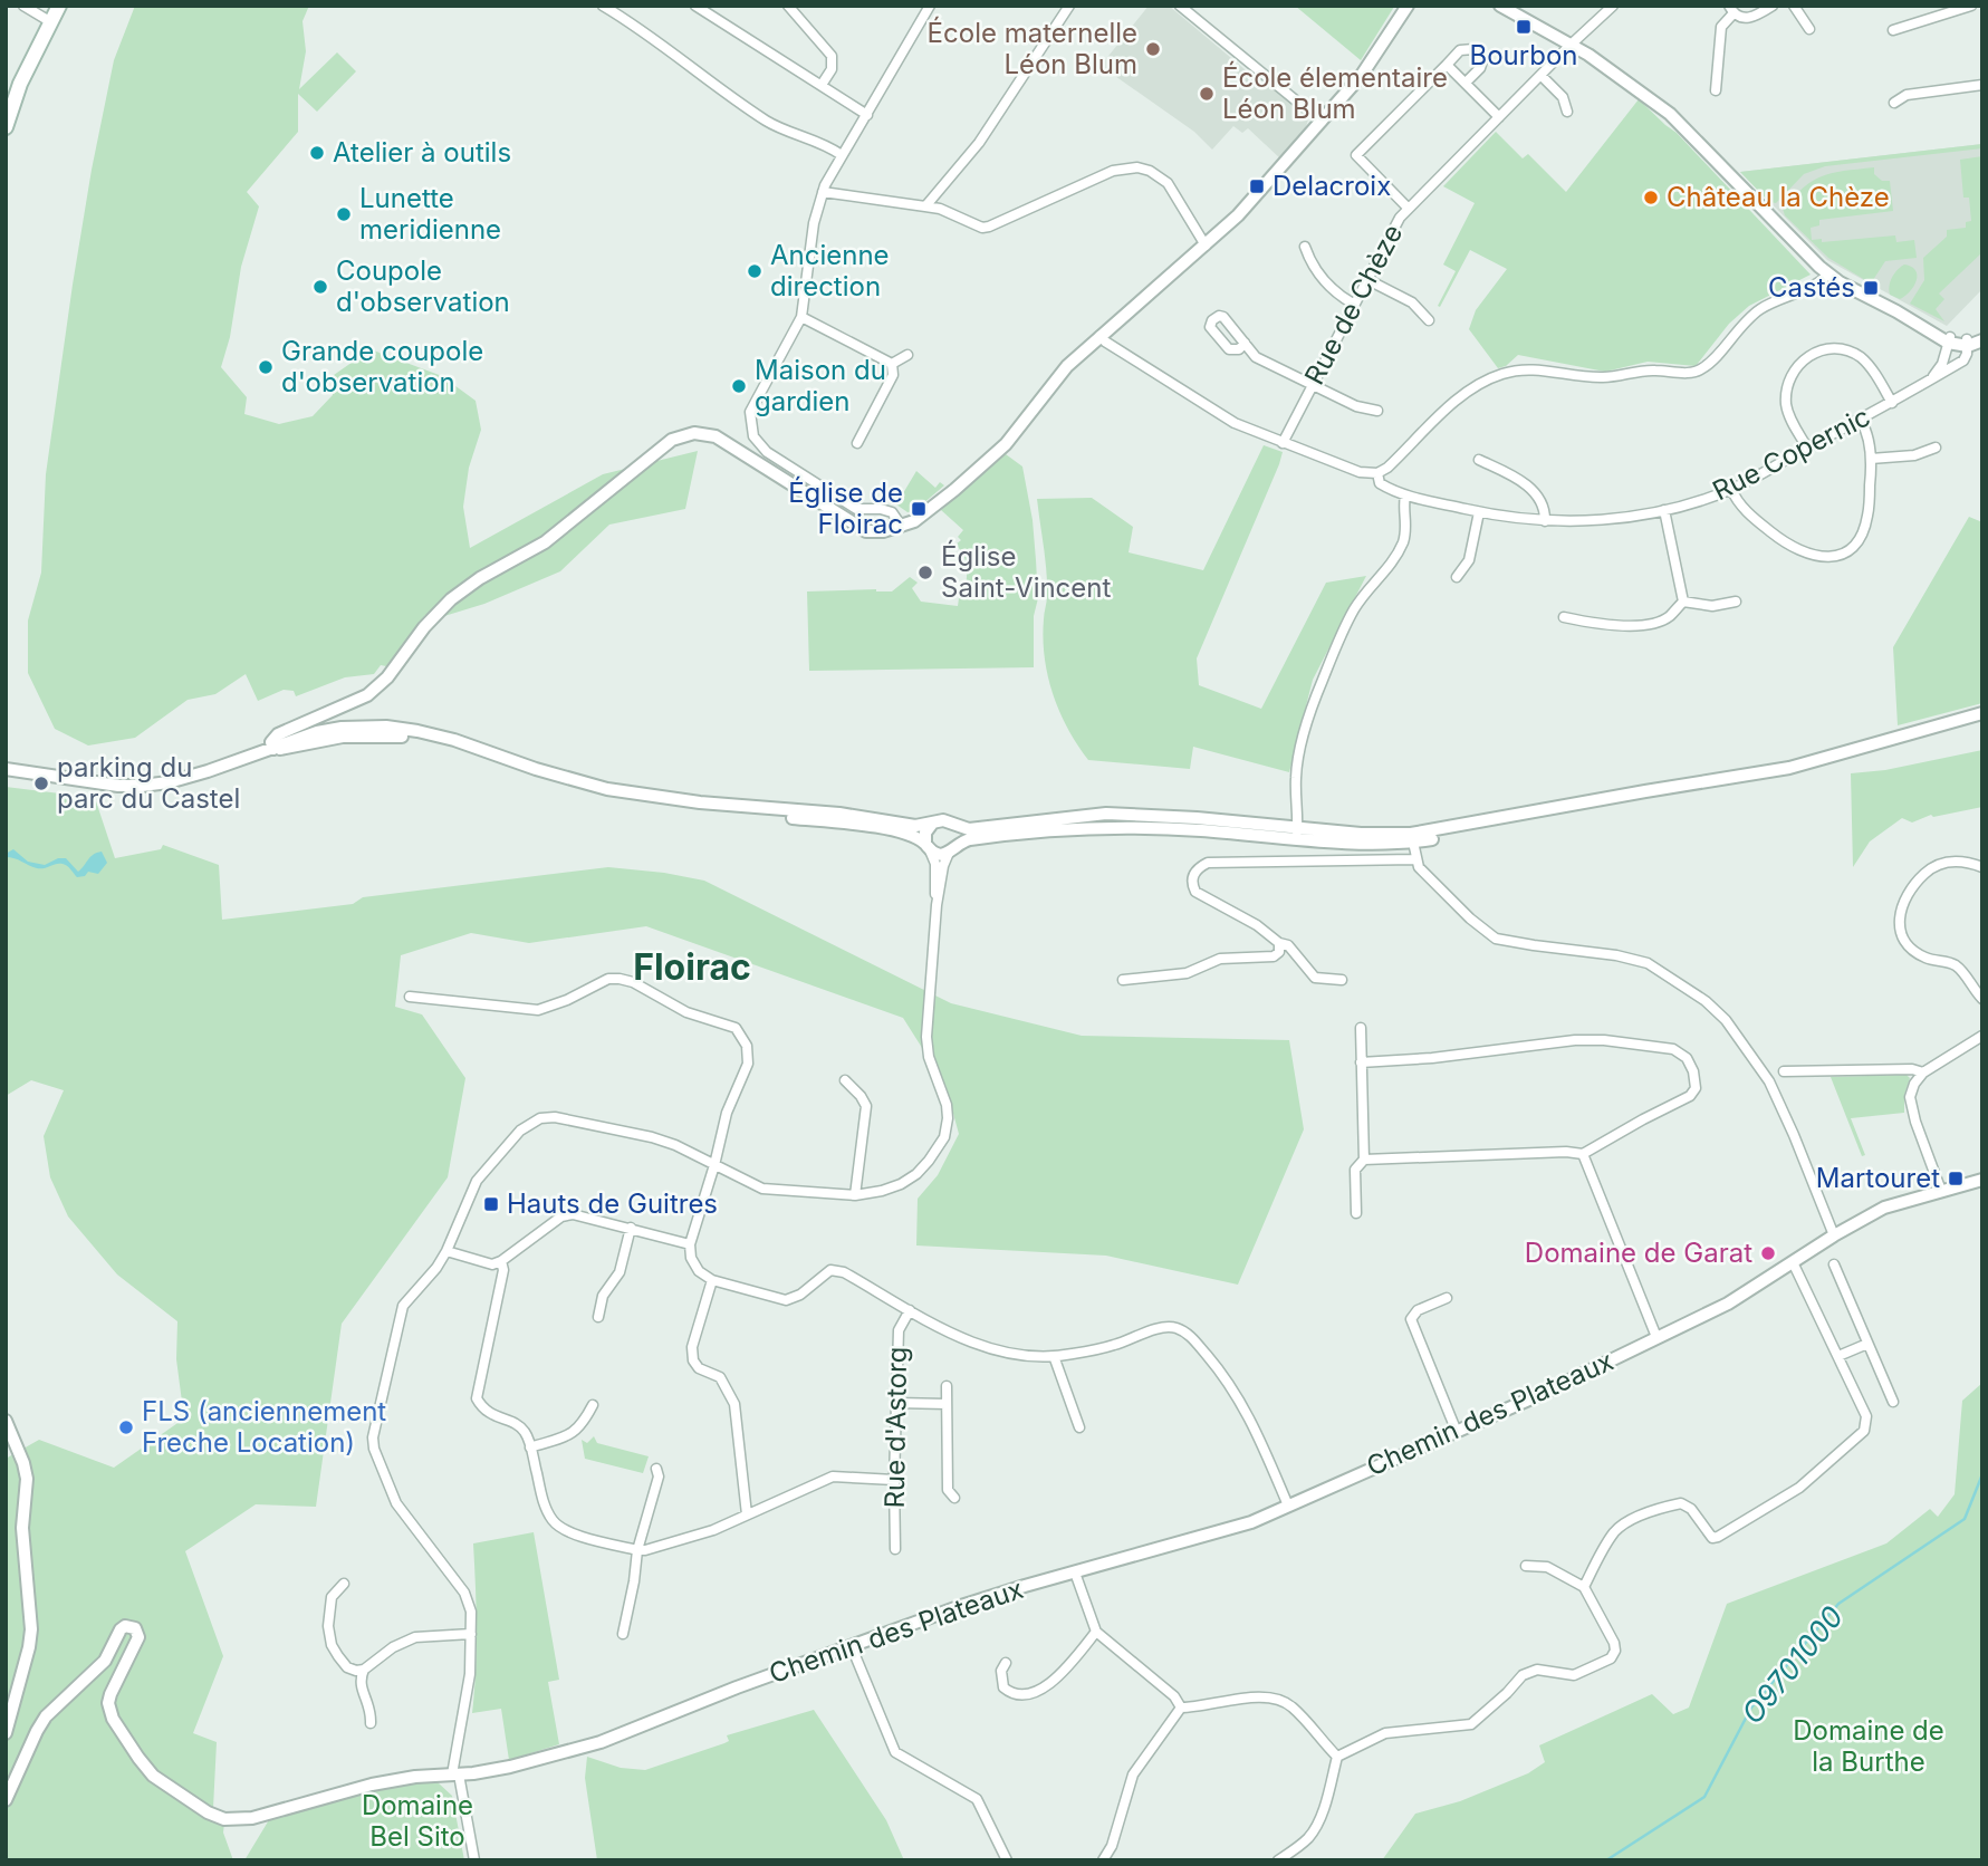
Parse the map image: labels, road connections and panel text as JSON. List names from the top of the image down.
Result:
{
  "streets": {
    "street": [
      "Rue de Chèze",
      "Rue Copernic",
      "Chemin des Plateaux",
      "Rue d'Astorg"
    ]
  },
  "districts": ["Floirac"],
  "water": ["O9701000"],
  "parks": ["Domaine de la Burthe", "Domaine Bel Sito"],
  "places": {
    "transit": [
      "Bourbon",
      "Delacroix",
      "Castés",
      "Église de Floirac",
      "Martouret",
      "Hauts de Guitres"
    ],
    "other": [
      "École maternelle Léon Blum",
      "École élementaire Léon Blum",
      "Atelier à outils",
      "Château la Chèze",
      "Lunette meridienne",
      "Ancienne direction",
      "Coupole d'observation",
      "Grande coupole d'observation",
      "Maison du gardien",
      "Église Saint-Vincent",
      "parking du parc du Castel",
      "Domaine de Garat",
      "FLS (anciennement Freche Location)"
    ]
  }
}
